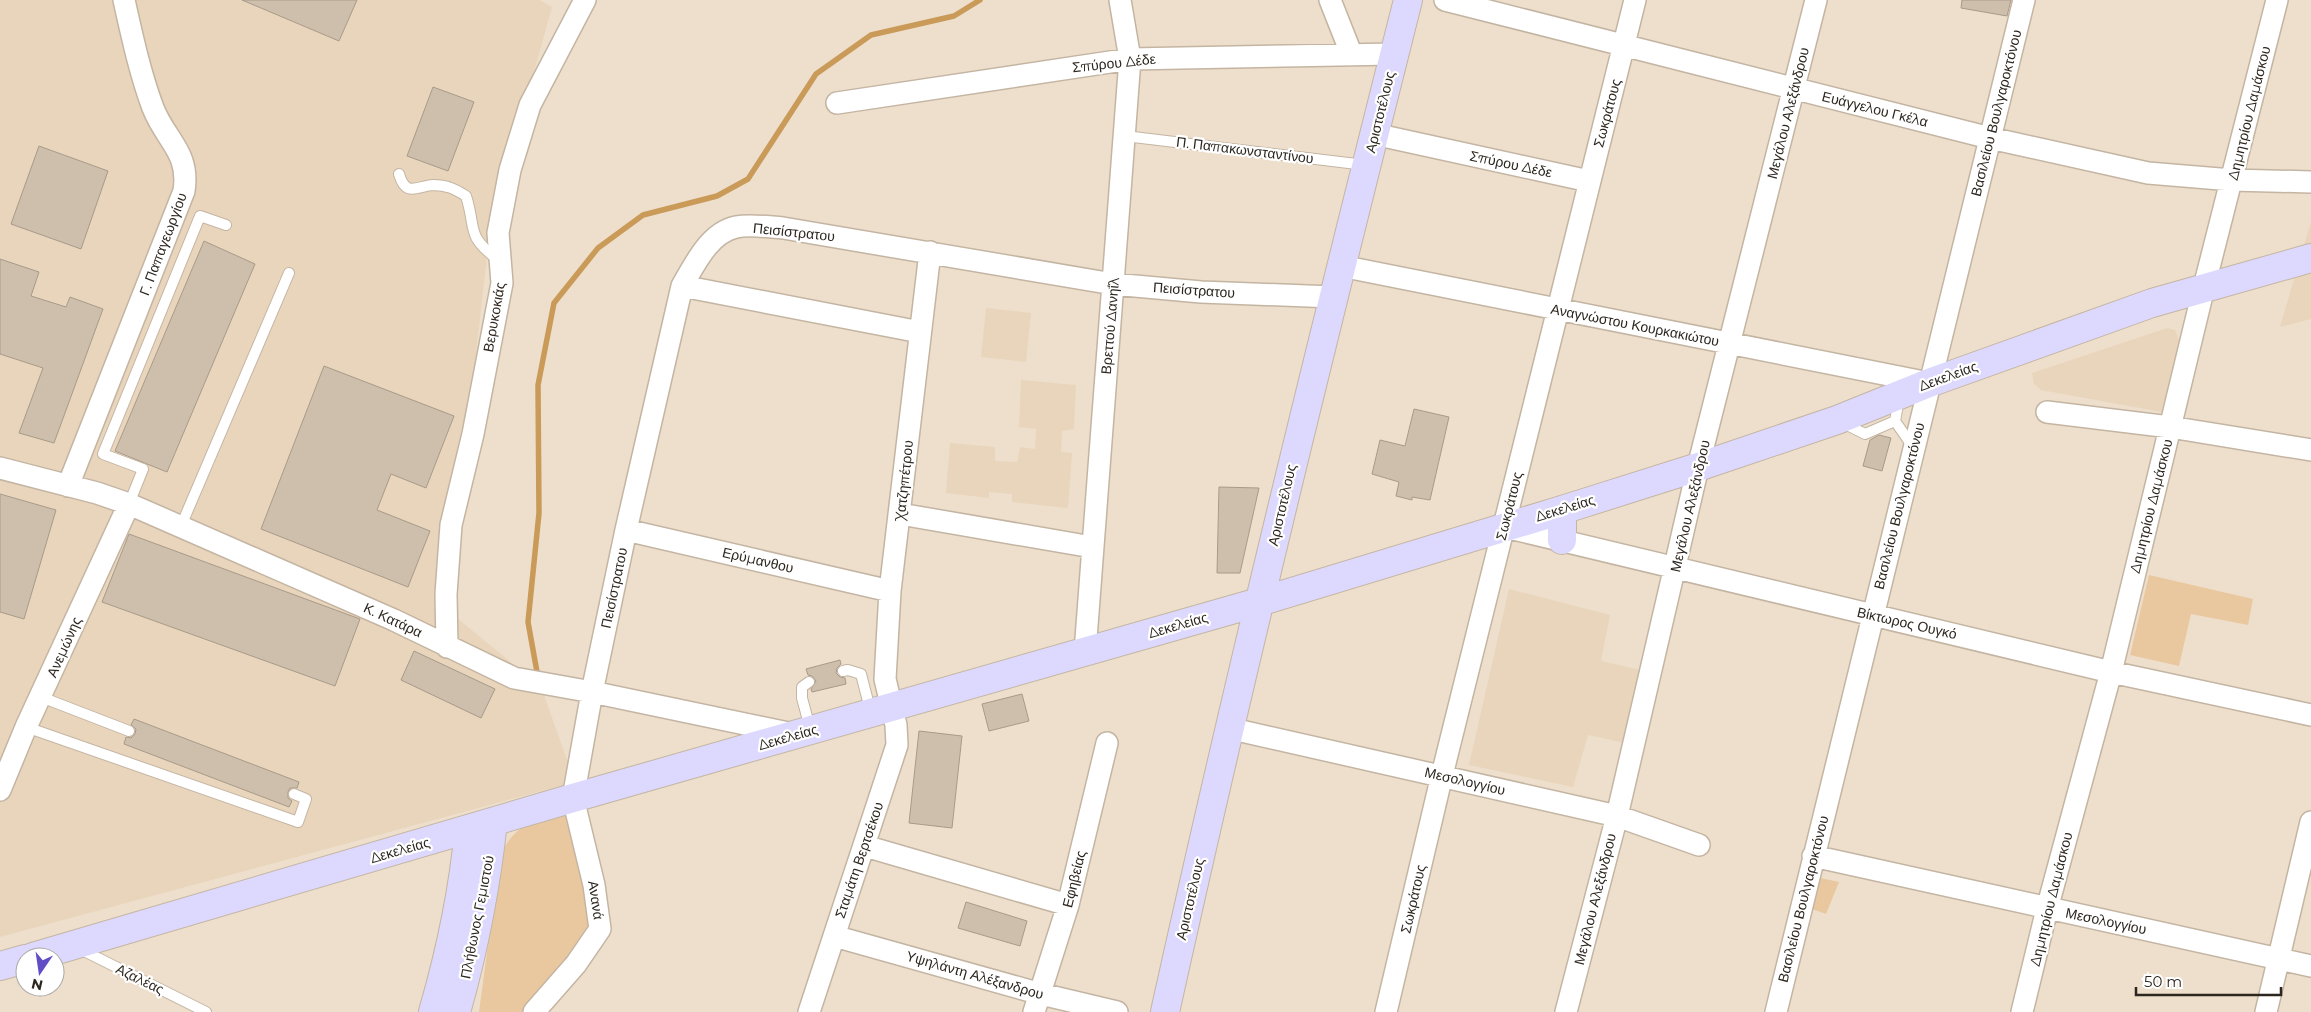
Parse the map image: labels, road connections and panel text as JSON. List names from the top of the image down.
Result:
{
  "streets": {
    "main road": ["Αριστοτέλους", "Δεκελείας", "Πλήθωνος Γεμιστού"],
    "street": [
      "Σπύρου Δέδε",
      "Ευάγγελου Γκέλα",
      "Σωκράτους",
      "Μεγάλου Αλεξάνδρου",
      "Βασιλείου Βουλγαροκτόνου",
      "Δημητρίου Δαμάσκου",
      "Πεισίστρατου",
      "Γ. Παπαγεωργίου",
      "Βερυκοκιάς",
      "Αναγνώστου Κουρκακιώτου",
      "Βρεττού Δανηΐλ",
      "Χατζηπέτρου",
      "Ερύμανθου",
      "Κ. Κατάρα",
      "Βίκτωρος Ουγκό",
      "Ανεμώνης",
      "Μεσολογγίου",
      "Σταμάτη Βερτσέκου",
      "Εφηβείας",
      "Ανανά",
      "Υψηλάντη Αλέξανδρου"
    ],
    "lane": ["Π. Παπακωνσταντίνου", "Αζαλέας"]
  },
  "crossings": [
    ["Σπύρου Δέδε", "Αριστοτέλους"],
    ["Σπύρου Δέδε", "Σωκράτους"],
    ["Σπύρου Δέδε", "Βρεττού Δανηΐλ"],
    ["Ευάγγελου Γκέλα", "Σωκράτους"],
    ["Ευάγγελου Γκέλα", "Μεγάλου Αλεξάνδρου"],
    ["Ευάγγελου Γκέλα", "Βασιλείου Βουλγαροκτόνου"],
    ["Ευάγγελου Γκέλα", "Δημητρίου Δαμάσκου"],
    ["Αριστοτέλους", "Π. Παπακωνσταντίνου"],
    ["Αριστοτέλους", "Πεισίστρατου"],
    ["Αριστοτέλους", "Αναγνώστου Κουρκακιώτου"],
    ["Αριστοτέλους", "Δεκελείας"],
    ["Αριστοτέλους", "Μεσολογγίου"],
    ["Σωκράτους", "Αναγνώστου Κουρκακιώτου"],
    ["Σωκράτους", "Δεκελείας"],
    ["Σωκράτους", "Βίκτωρος Ουγκό"],
    ["Σωκράτους", "Μεσολογγίου"],
    ["Μεγάλου Αλεξάνδρου", "Αναγνώστου Κουρκακιώτου"],
    ["Μεγάλου Αλεξάνδρου", "Δεκελείας"],
    ["Μεγάλου Αλεξάνδρου", "Βίκτωρος Ουγκό"],
    ["Μεγάλου Αλεξάνδρου", "Μεσολογγίου"],
    ["Βασιλείου Βουλγαροκτόνου", "Αναγνώστου Κουρκακιώτου"],
    ["Βασιλείου Βουλγαροκτόνου", "Δεκελείας"],
    ["Βασιλείου Βουλγαροκτόνου", "Βίκτωρος Ουγκό"],
    ["Βασιλείου Βουλγαροκτόνου", "Μεσολογγίου"],
    ["Δημητρίου Δαμάσκου", "Δεκελείας"],
    ["Δημητρίου Δαμάσκου", "Βίκτωρος Ουγκό"],
    ["Δημητρίου Δαμάσκου", "Μεσολογγίου"],
    ["Π. Παπακωνσταντίνου", "Βρεττού Δανηΐλ"],
    ["Πεισίστρατου", "Βρεττού Δανηΐλ"],
    ["Πεισίστρατου", "Δεκελείας"],
    ["Πεισίστρατου", "Χατζηπέτρου"],
    ["Πεισίστρατου", "Ερύμανθου"],
    ["Πεισίστρατου", "Κ. Κατάρα"],
    ["Πεισίστρατου", "Ανανά"],
    ["Γ. Παπαγεωργίου", "Κ. Κατάρα"],
    ["Βερυκοκιάς", "Κ. Κατάρα"],
    ["Αναγνώστου Κουρκακιώτου", "Δεκελείας"],
    ["Βρεττού Δανηΐλ", "Δεκελείας"],
    ["Δεκελείας", "Χατζηπέτρου"],
    ["Δεκελείας", "Κ. Κατάρα"],
    ["Δεκελείας", "Βίκτωρος Ουγκό"],
    ["Δεκελείας", "Σταμάτη Βερτσέκου"],
    ["Δεκελείας", "Ανανά"],
    ["Δεκελείας", "Πλήθωνος Γεμιστού"],
    ["Δεκελείας", "Αζαλέας"],
    ["Χατζηπέτρου", "Ερύμανθου"],
    ["Χατζηπέτρου", "Σταμάτη Βερτσέκου"],
    ["Κ. Κατάρα", "Ανεμώνης"],
    ["Σταμάτη Βερτσέκου", "Υψηλάντη Αλέξανδρου"],
    ["Εφηβείας", "Υψηλάντη Αλέξανδρου"]
  ],
  "scale_bar": "50 m",
  "north": "bottom"
}
